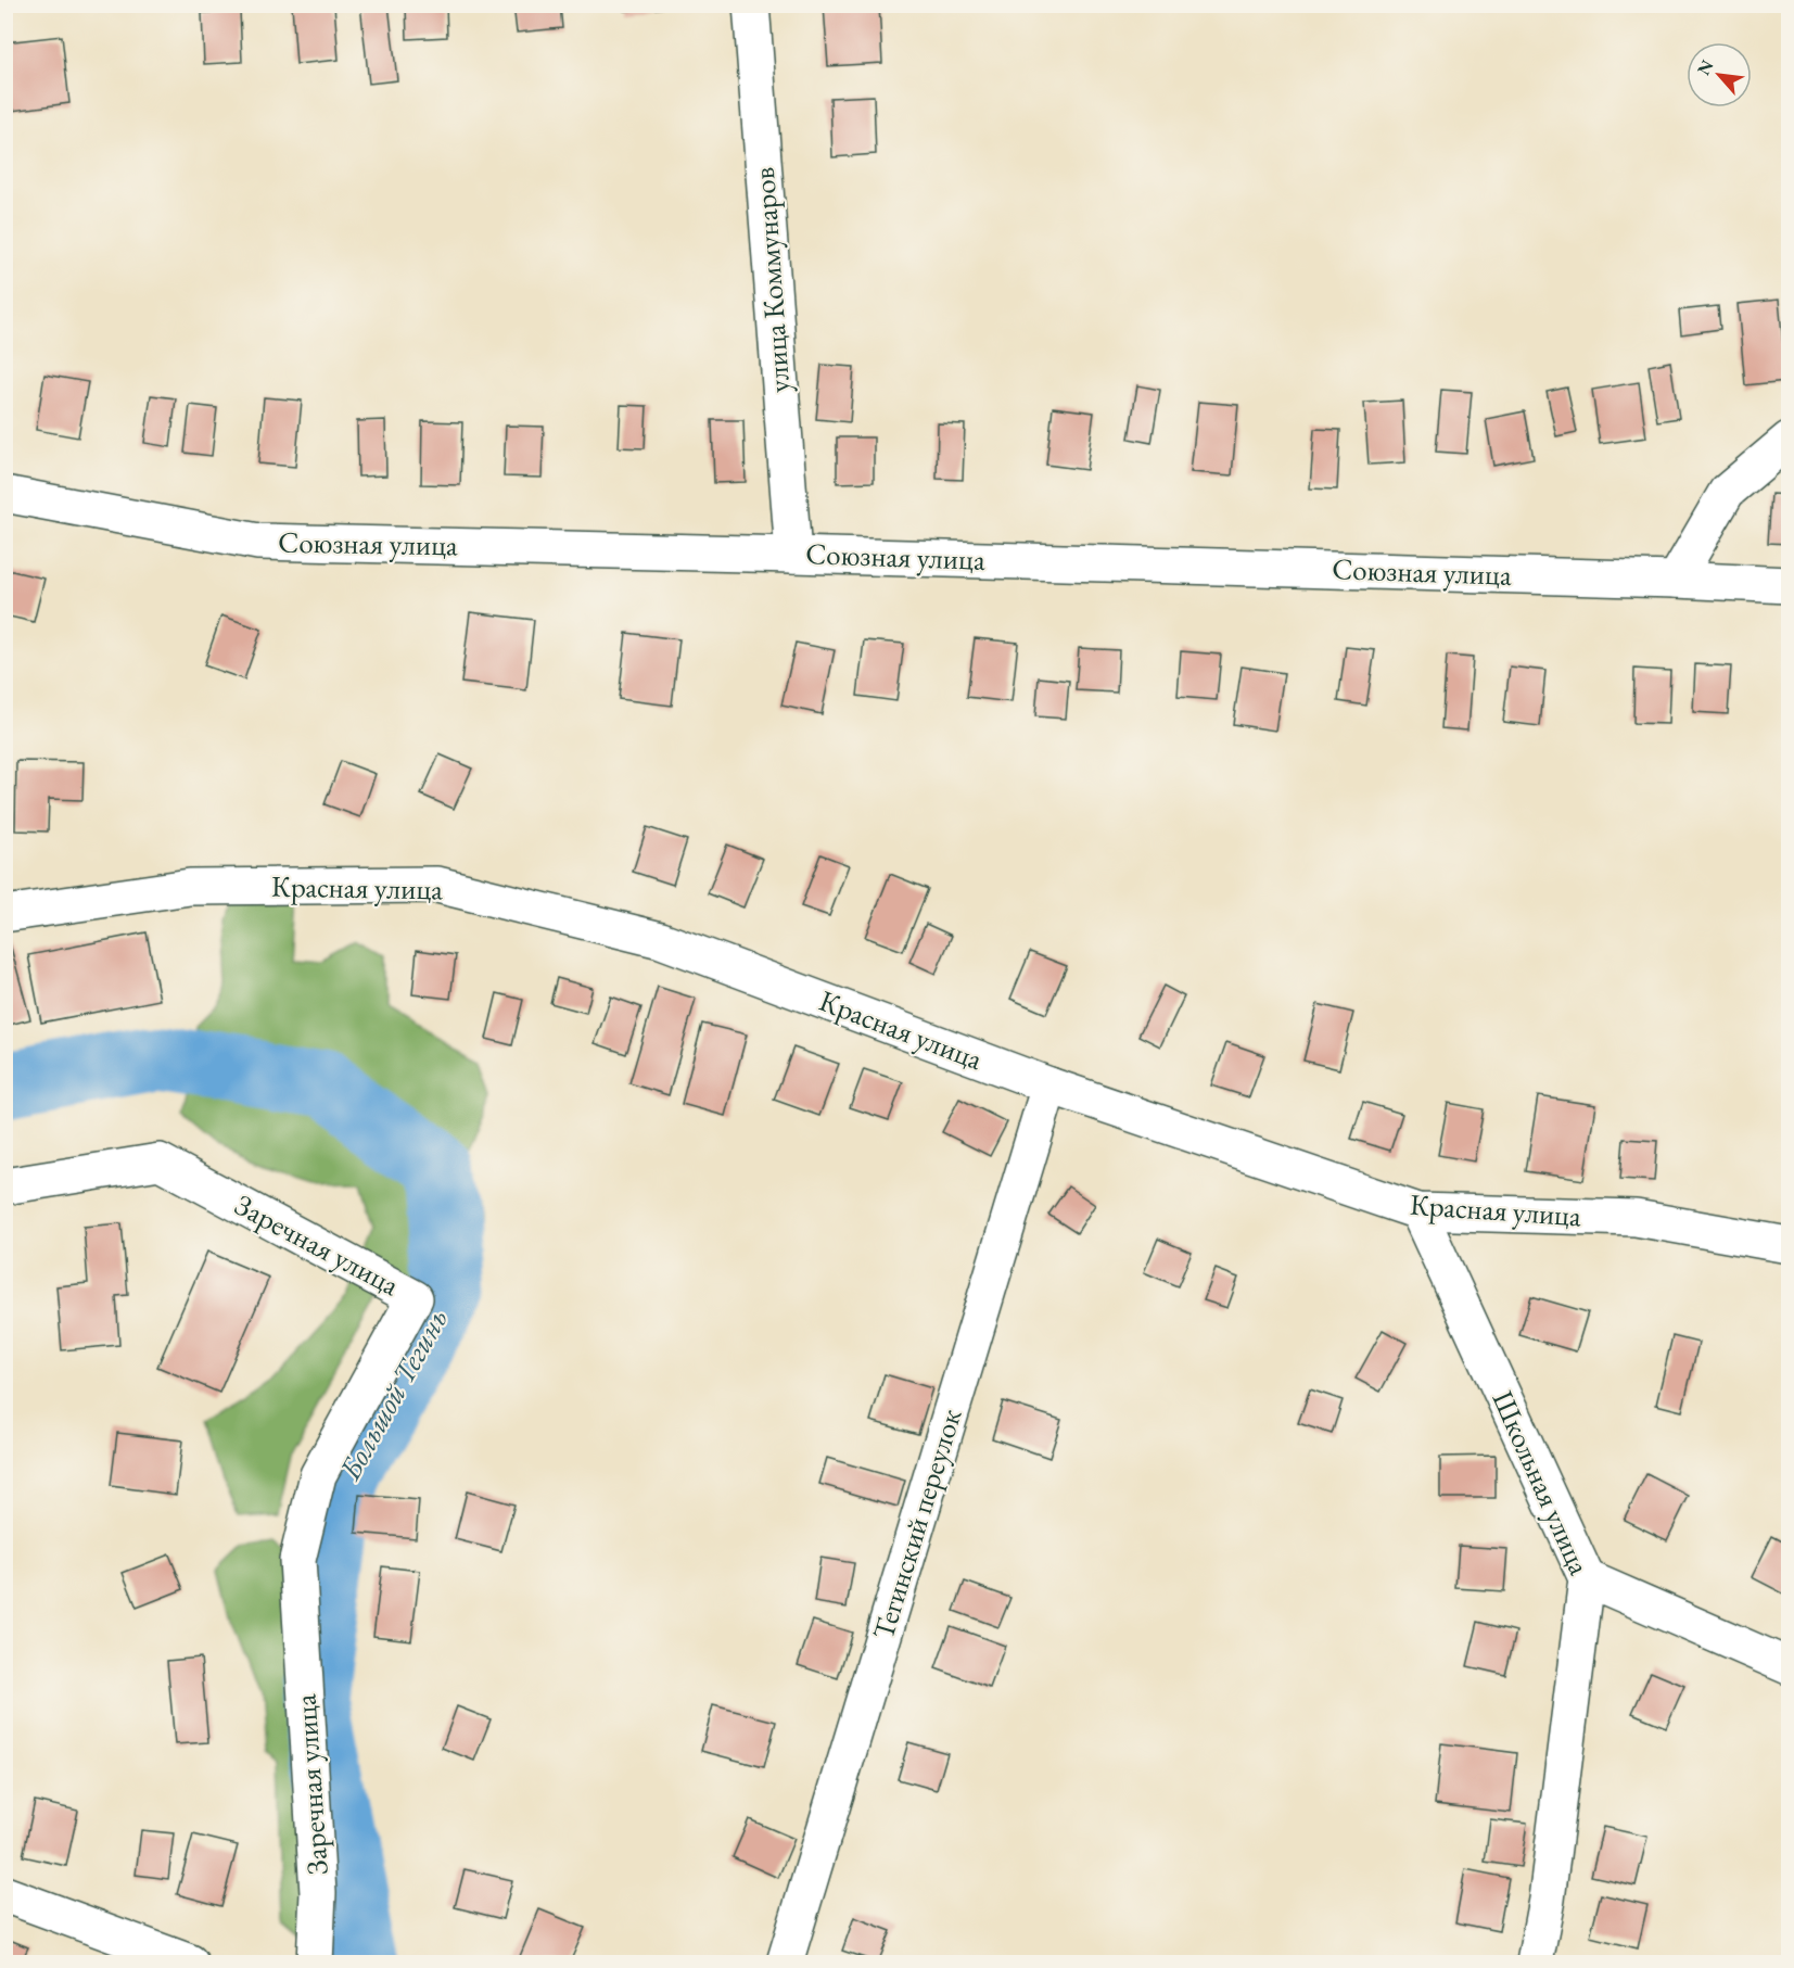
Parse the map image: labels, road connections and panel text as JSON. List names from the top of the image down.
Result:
{
  "streets": {
    "street": [
      "улица Коммунаров",
      "Союзная улица",
      "Красная улица",
      "Заречная улица",
      "Школьная улица",
      "Тегинский переулок"
    ]
  },
  "crossings": [
    ["улица Коммунаров", "Союзная улица"],
    ["Красная улица", "Школьная улица"],
    ["Красная улица", "Тегинский переулок"]
  ],
  "water": ["Большой Тегинь"],
  "north": "top left"
}
